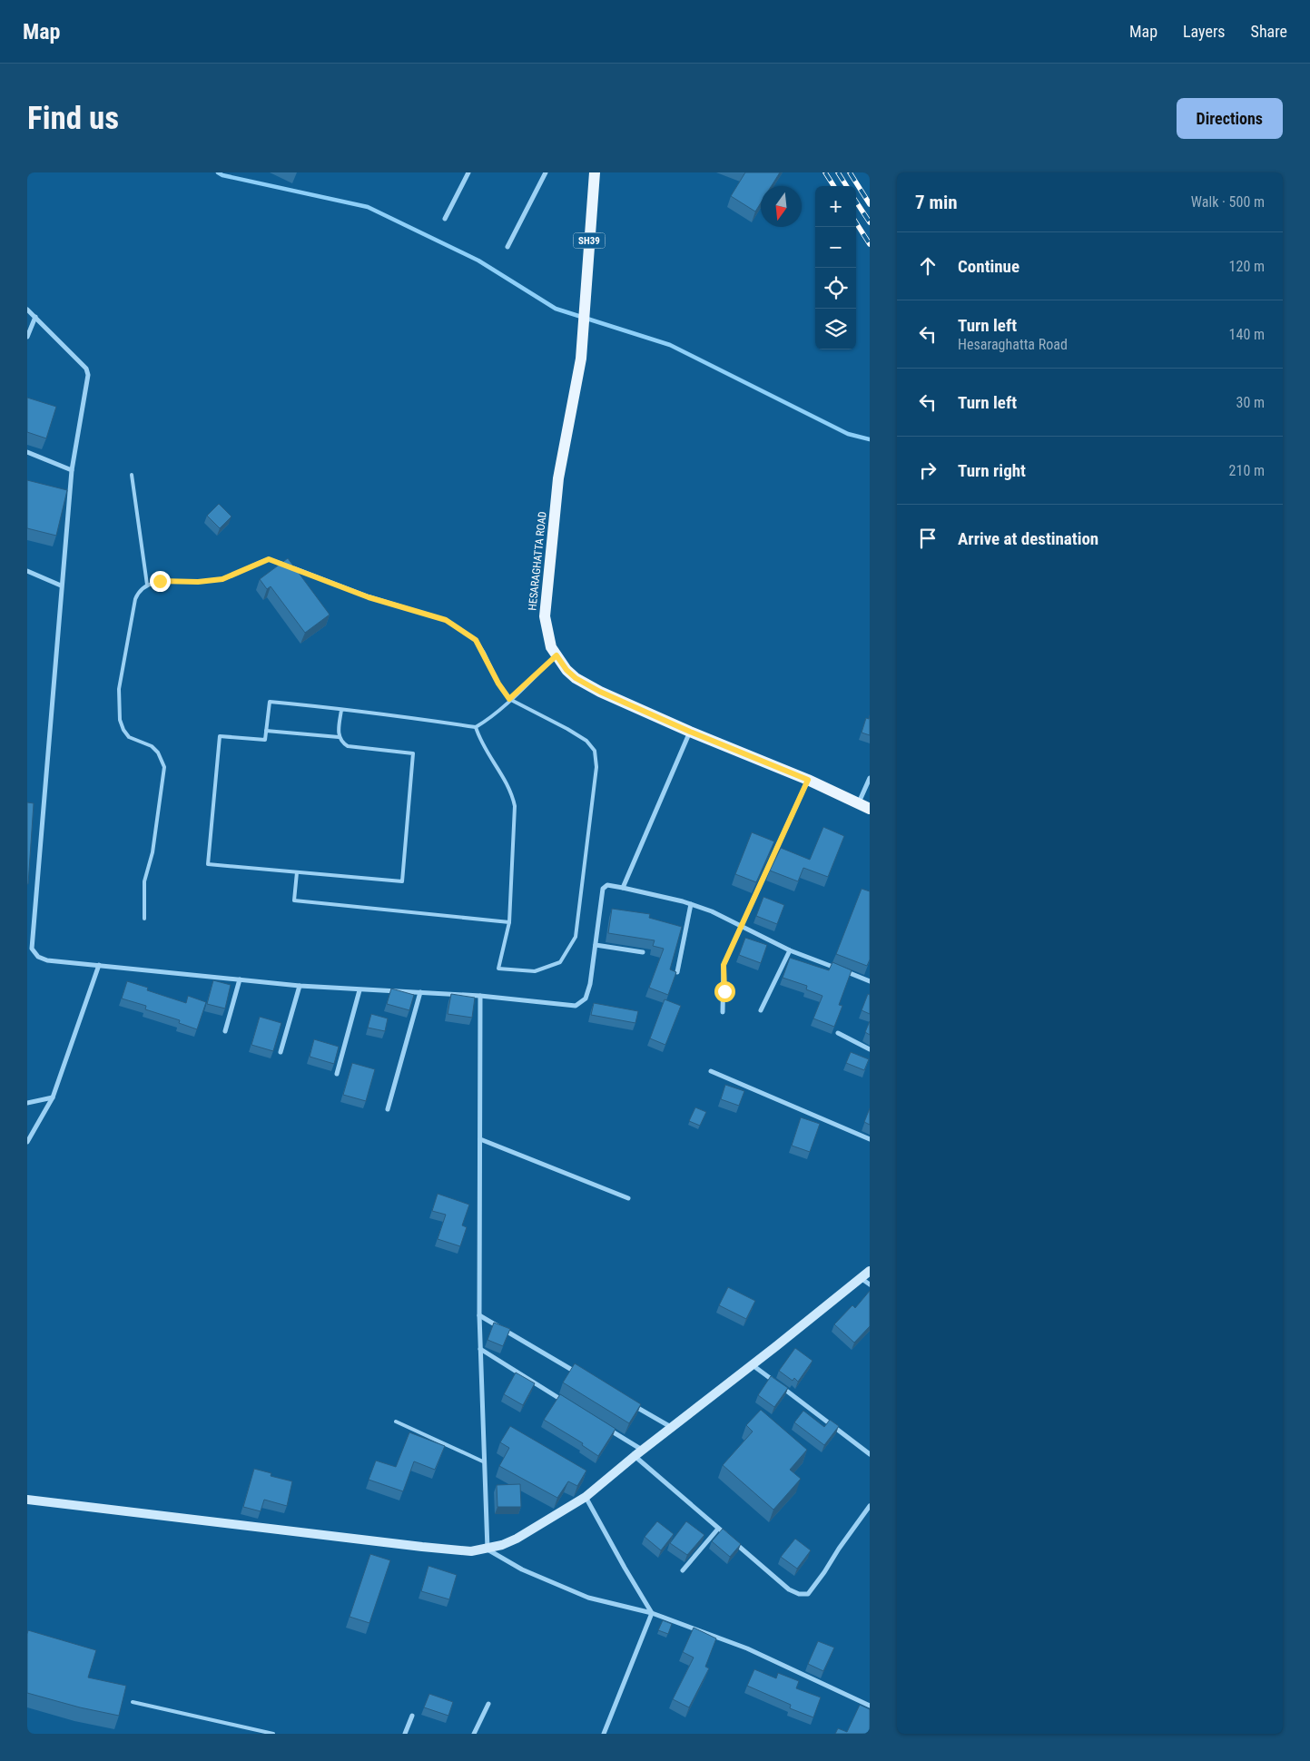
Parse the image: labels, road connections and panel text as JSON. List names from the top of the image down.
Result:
{
  "streets": {
    "main road": ["SH39", "HESARAGHATTA ROAD"]
  },
  "north": "bottom",
  "page": {
    "header": "Map",
    "nav": ["Map", "Layers", "Share"],
    "buttons": "Directions",
    "title": "Find us",
    "heading": ["7 min", "Walk · 500 m"],
    "map_buttons": ["+", "−"],
    "list": [
      ["Continue", "120 m"],
      ["Turn left", "Hesaraghatta Road", "140 m"],
      ["Turn left", "30 m"],
      ["Turn right", "210 m"],
      "Arrive at destination"
    ]
  }
}
